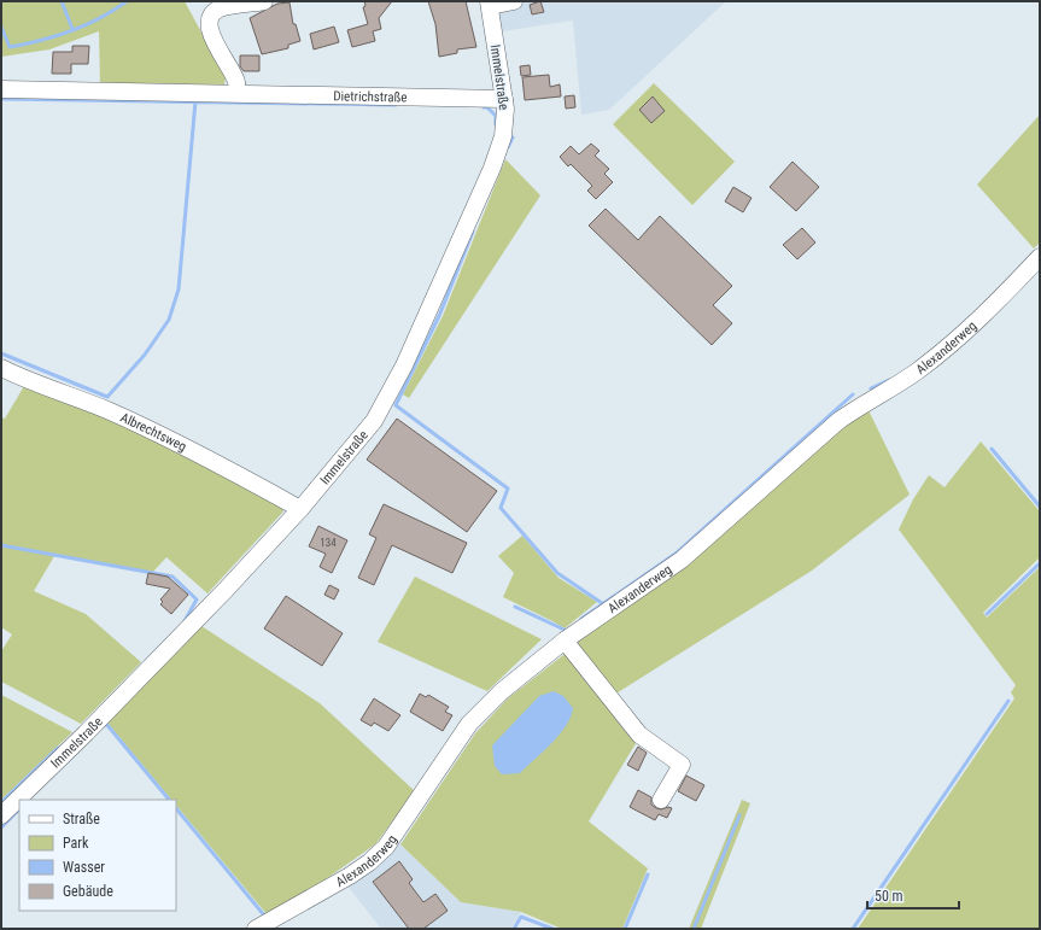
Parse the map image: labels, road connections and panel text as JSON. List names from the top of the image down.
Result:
{
  "streets": {
    "street": [
      "Immelstraße",
      "Dietrichstraße",
      "Alexanderweg",
      "Albrechtsweg"
    ]
  },
  "crossings": [
    ["Immelstraße", "Dietrichstraße"],
    ["Immelstraße", "Albrechtsweg"]
  ],
  "house_numbers": ["134"],
  "legend": [
    "Straße",
    "Park",
    "Wasser",
    "Gebäude"
  ],
  "scale_bar": "50 m"
}
